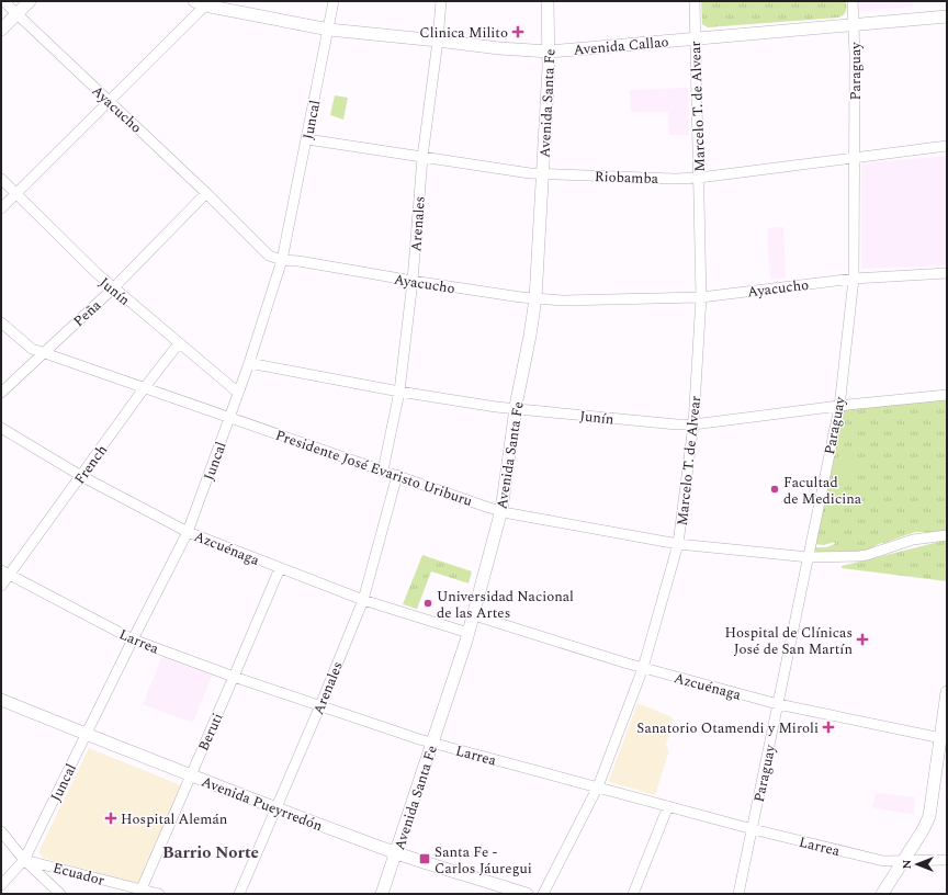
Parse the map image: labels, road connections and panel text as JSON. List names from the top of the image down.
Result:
{
  "streets": {
    "main road": ["Avenida Callao", "Avenida Santa Fe", "Avenida Pueyrredón"],
    "street": [
      "Paraguay",
      "Marcelo T. de Alvear",
      "Ayacucho",
      "Juncal",
      "Riobamba",
      "Arenales",
      "Junín",
      "Peña",
      "French",
      "Presidente José Evaristo Uriburu",
      "Azcuénaga",
      "Larrea",
      "Beruti",
      "Ecuador"
    ]
  },
  "crossings": [
    ["Avenida Callao", "Paraguay"],
    ["Avenida Callao", "Avenida Santa Fe"],
    ["Avenida Callao", "Marcelo T. de Alvear"],
    ["Avenida Callao", "Juncal"],
    ["Avenida Callao", "Arenales"],
    ["Paraguay", "Ayacucho"],
    ["Paraguay", "Riobamba"],
    ["Paraguay", "Junín"],
    ["Paraguay", "Presidente José Evaristo Uriburu"],
    ["Paraguay", "Azcuénaga"],
    ["Paraguay", "Larrea"],
    ["Avenida Santa Fe", "Ayacucho"],
    ["Avenida Santa Fe", "Riobamba"],
    ["Avenida Santa Fe", "Junín"],
    ["Avenida Santa Fe", "Presidente José Evaristo Uriburu"],
    ["Avenida Santa Fe", "Azcuénaga"],
    ["Avenida Santa Fe", "Larrea"],
    ["Avenida Santa Fe", "Avenida Pueyrredón"],
    ["Marcelo T. de Alvear", "Ayacucho"],
    ["Marcelo T. de Alvear", "Riobamba"],
    ["Marcelo T. de Alvear", "Junín"],
    ["Marcelo T. de Alvear", "Presidente José Evaristo Uriburu"],
    ["Marcelo T. de Alvear", "Azcuénaga"],
    ["Marcelo T. de Alvear", "Larrea"],
    ["Ayacucho", "Juncal"],
    ["Ayacucho", "Arenales"],
    ["Ayacucho", "Peña"],
    ["Juncal", "Riobamba"],
    ["Juncal", "Junín"],
    ["Juncal", "Presidente José Evaristo Uriburu"],
    ["Juncal", "Azcuénaga"],
    ["Juncal", "Larrea"],
    ["Juncal", "Avenida Pueyrredón"],
    ["Juncal", "Ecuador"],
    ["Riobamba", "Arenales"],
    ["Arenales", "Junín"],
    ["Arenales", "Presidente José Evaristo Uriburu"],
    ["Arenales", "Azcuénaga"],
    ["Arenales", "Larrea"],
    ["Arenales", "Avenida Pueyrredón"],
    ["Junín", "Peña"],
    ["Junín", "French"],
    ["Peña", "Presidente José Evaristo Uriburu"],
    ["French", "Presidente José Evaristo Uriburu"],
    ["French", "Azcuénaga"],
    ["French", "Larrea"],
    ["Azcuénaga", "Beruti"],
    ["Larrea", "Beruti"],
    ["Beruti", "Avenida Pueyrredón"],
    ["Beruti", "Ecuador"]
  ],
  "districts": ["Barrio Norte"],
  "places": {
    "health": [
      "Clinica Milito",
      "Hospital de Clínicas José de San Martín",
      "Sanatorio Otamendi y Miroli",
      "Hospital Alemán"
    ],
    "other": ["Facultad de Medicina", "Universidad Nacional de las Artes"],
    "transit": ["Santa Fe - Carlos Jáuregui"]
  },
  "north": "left"
}
